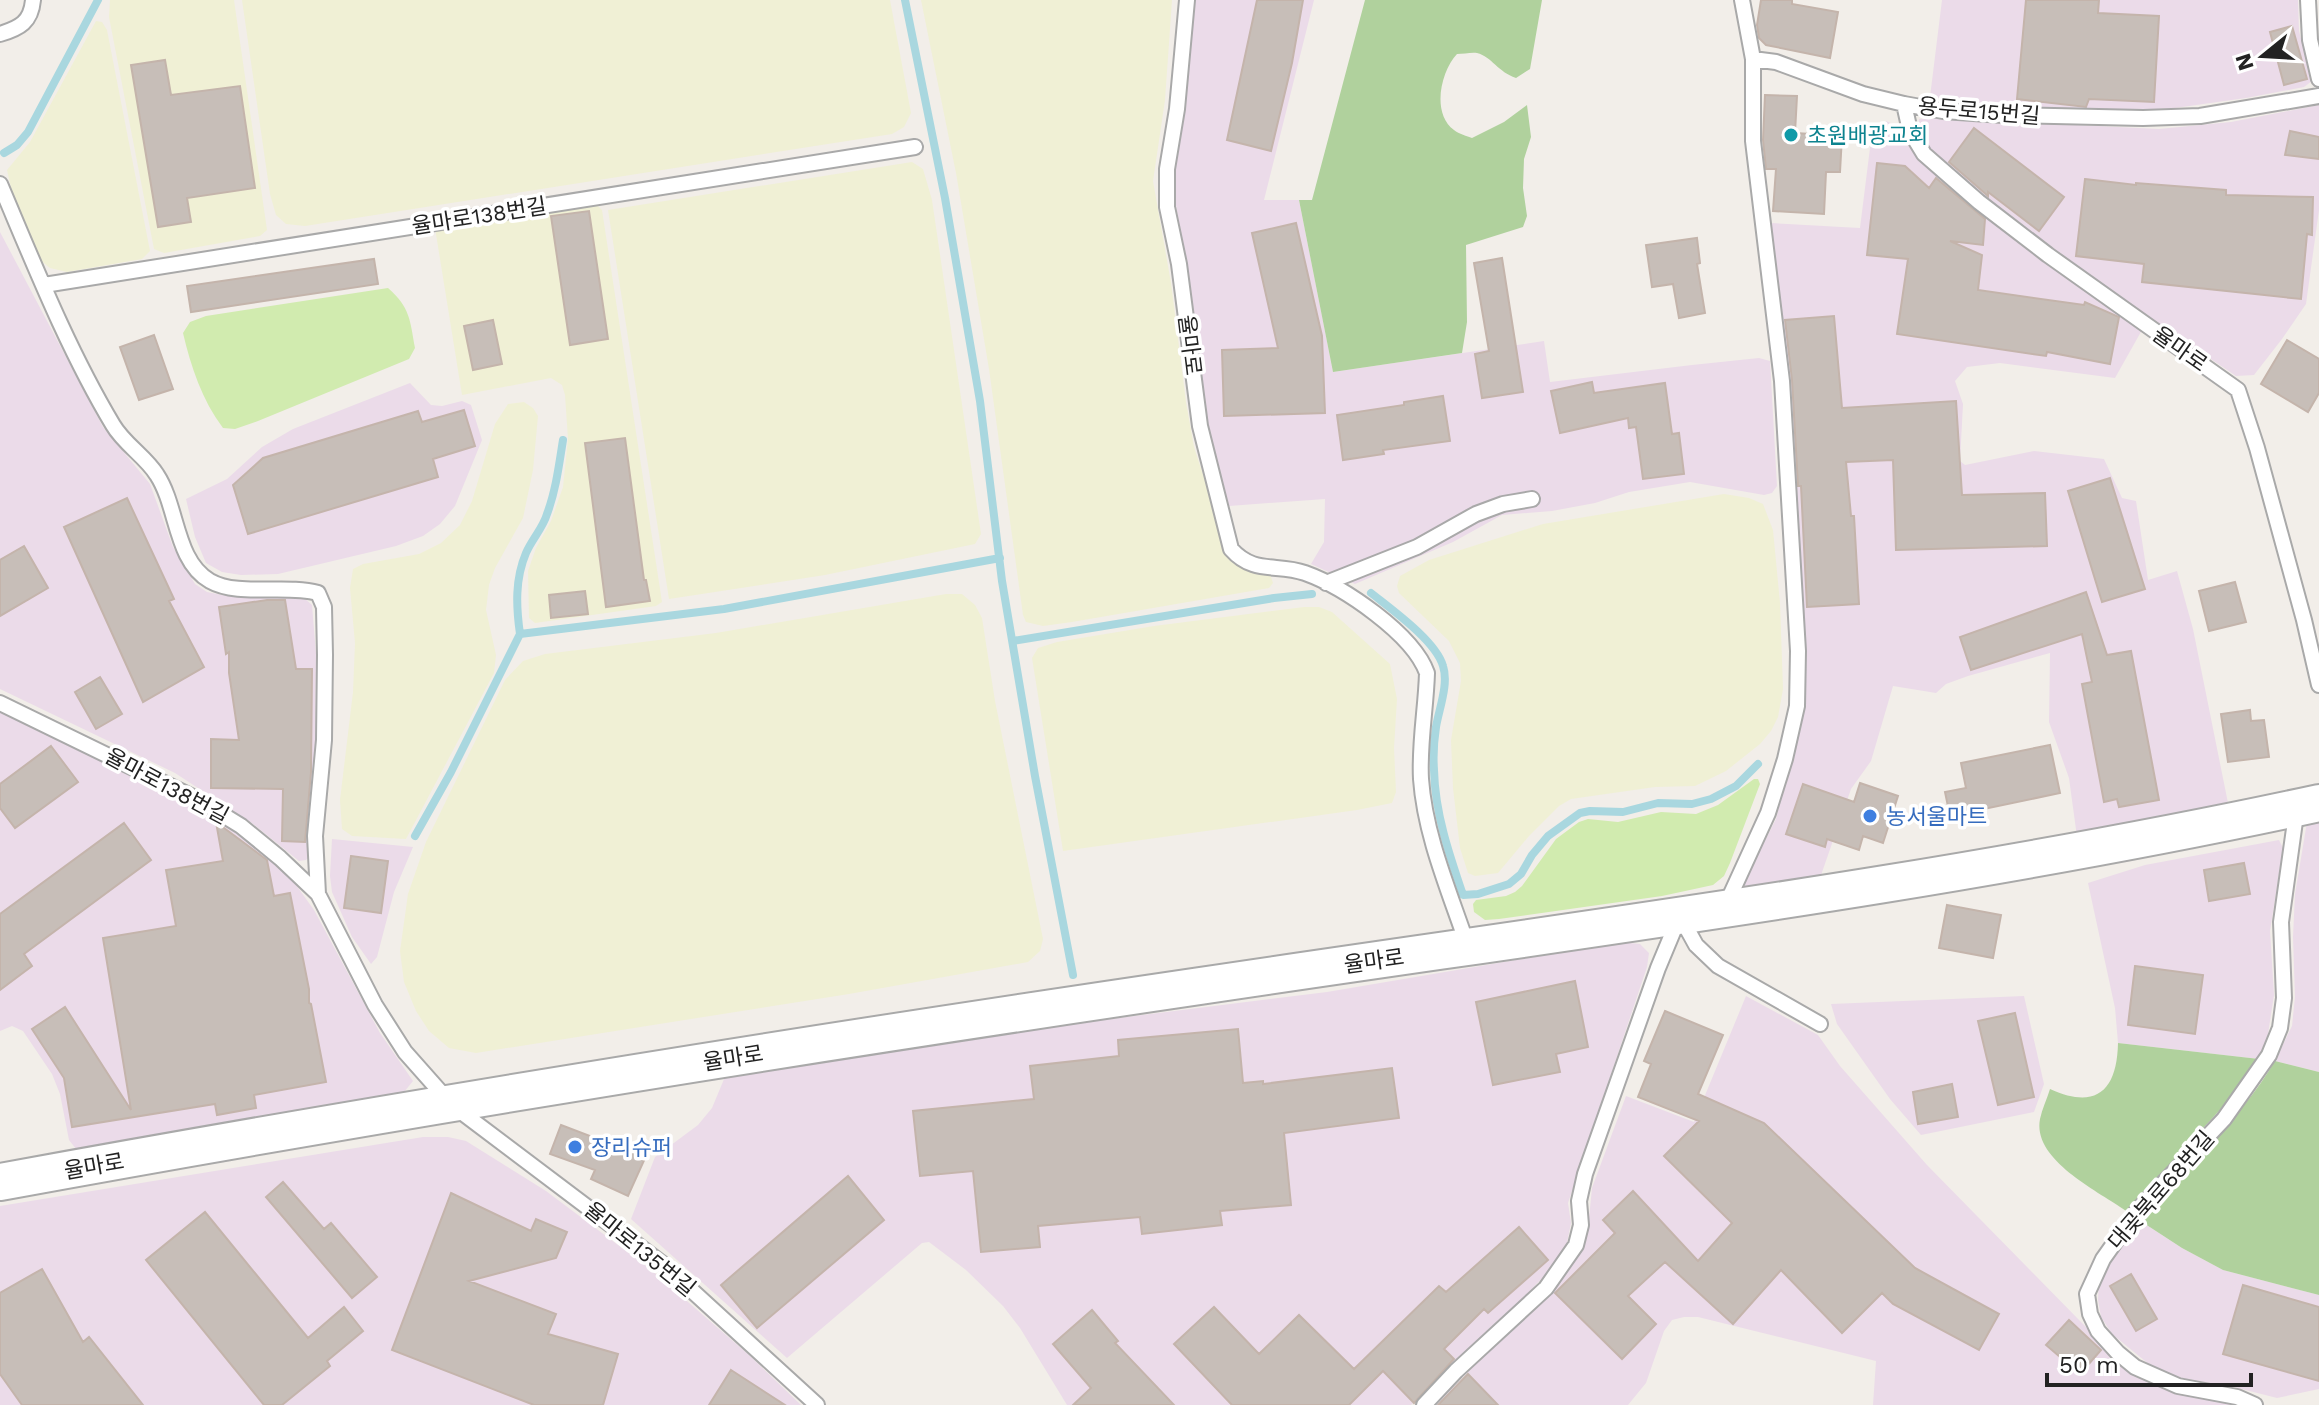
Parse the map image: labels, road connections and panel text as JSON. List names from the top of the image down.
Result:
{
  "streets": {
    "street": ["율마로"],
    "lane": [
      "용두로15번길",
      "율마로138번길",
      "대곶북로68번길",
      "율마로135번길"
    ]
  },
  "crossings": [
    ["용두로15번길", "율마로"],
    ["율마로138번길", "율마로"],
    ["율마로138번길", "율마로135번길"],
    ["율마로", "대곶북로68번길"],
    ["율마로", "율마로135번길"]
  ],
  "places": ["초원배광교회", "농서울마트", "장리슈퍼"],
  "scale_bar": "50 m",
  "north": "left"
}
